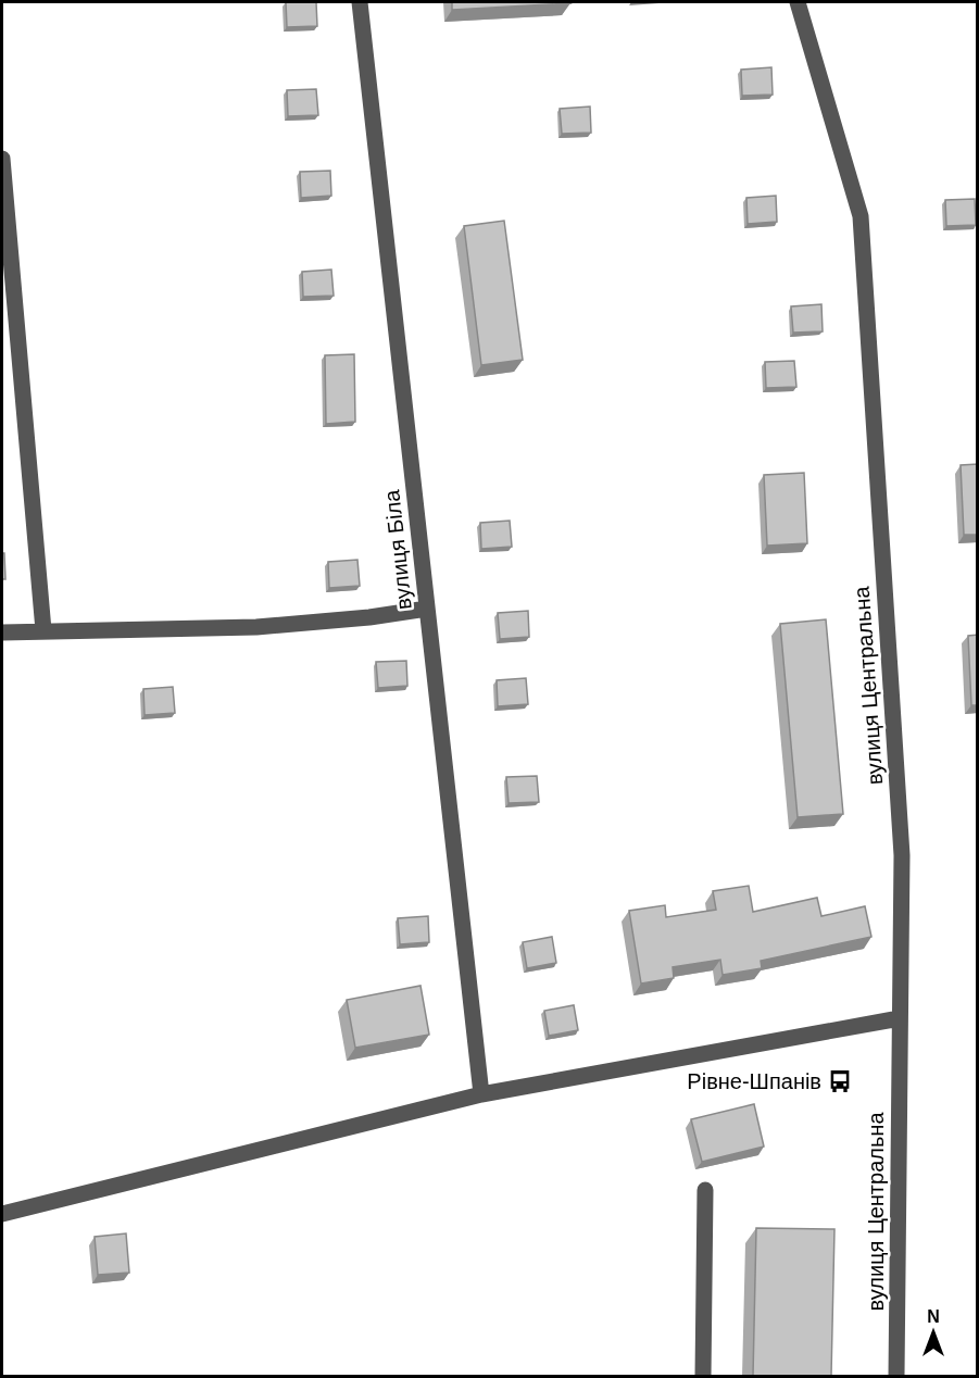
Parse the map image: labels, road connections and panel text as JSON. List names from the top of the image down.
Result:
{
  "streets": {
    "street": ["вулиця Біла", "вулиця Центральна"]
  },
  "places": {
    "bus stop": ["Рівне-Шпанів"]
  },
  "north": "top"
}
